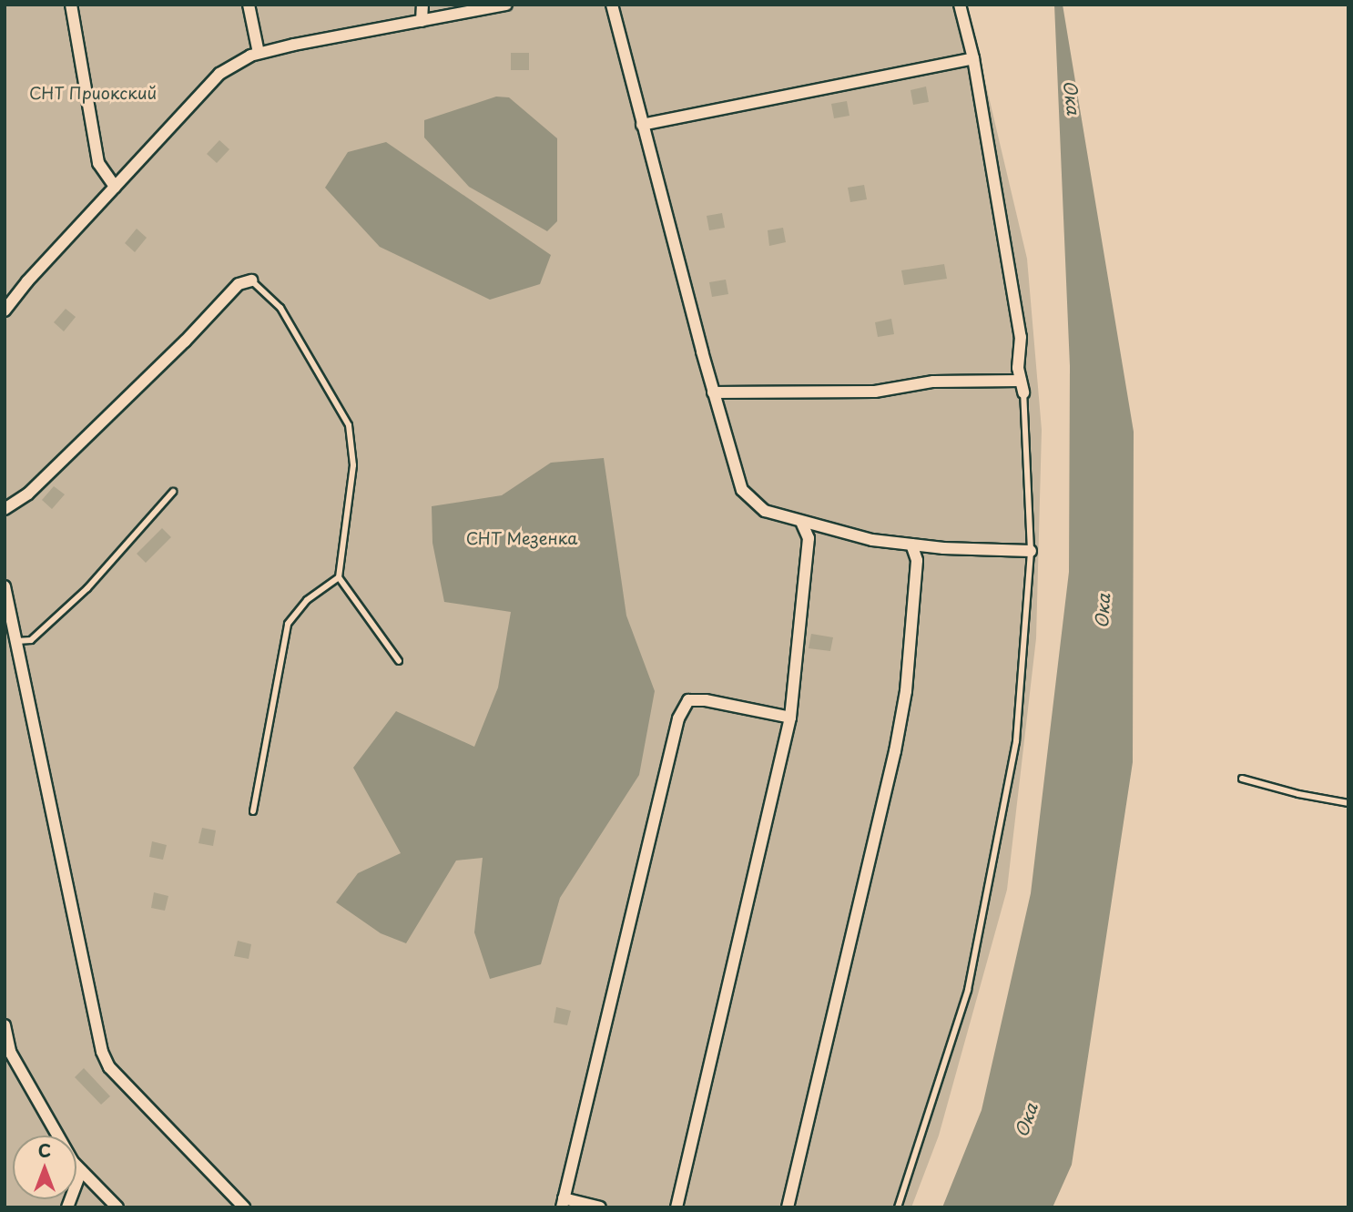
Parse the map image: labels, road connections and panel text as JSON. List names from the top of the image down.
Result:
{
  "water": ["Ока"],
  "parks": ["СНТ Приокский", "СНТ Мезенка"],
  "north": "top"
}
